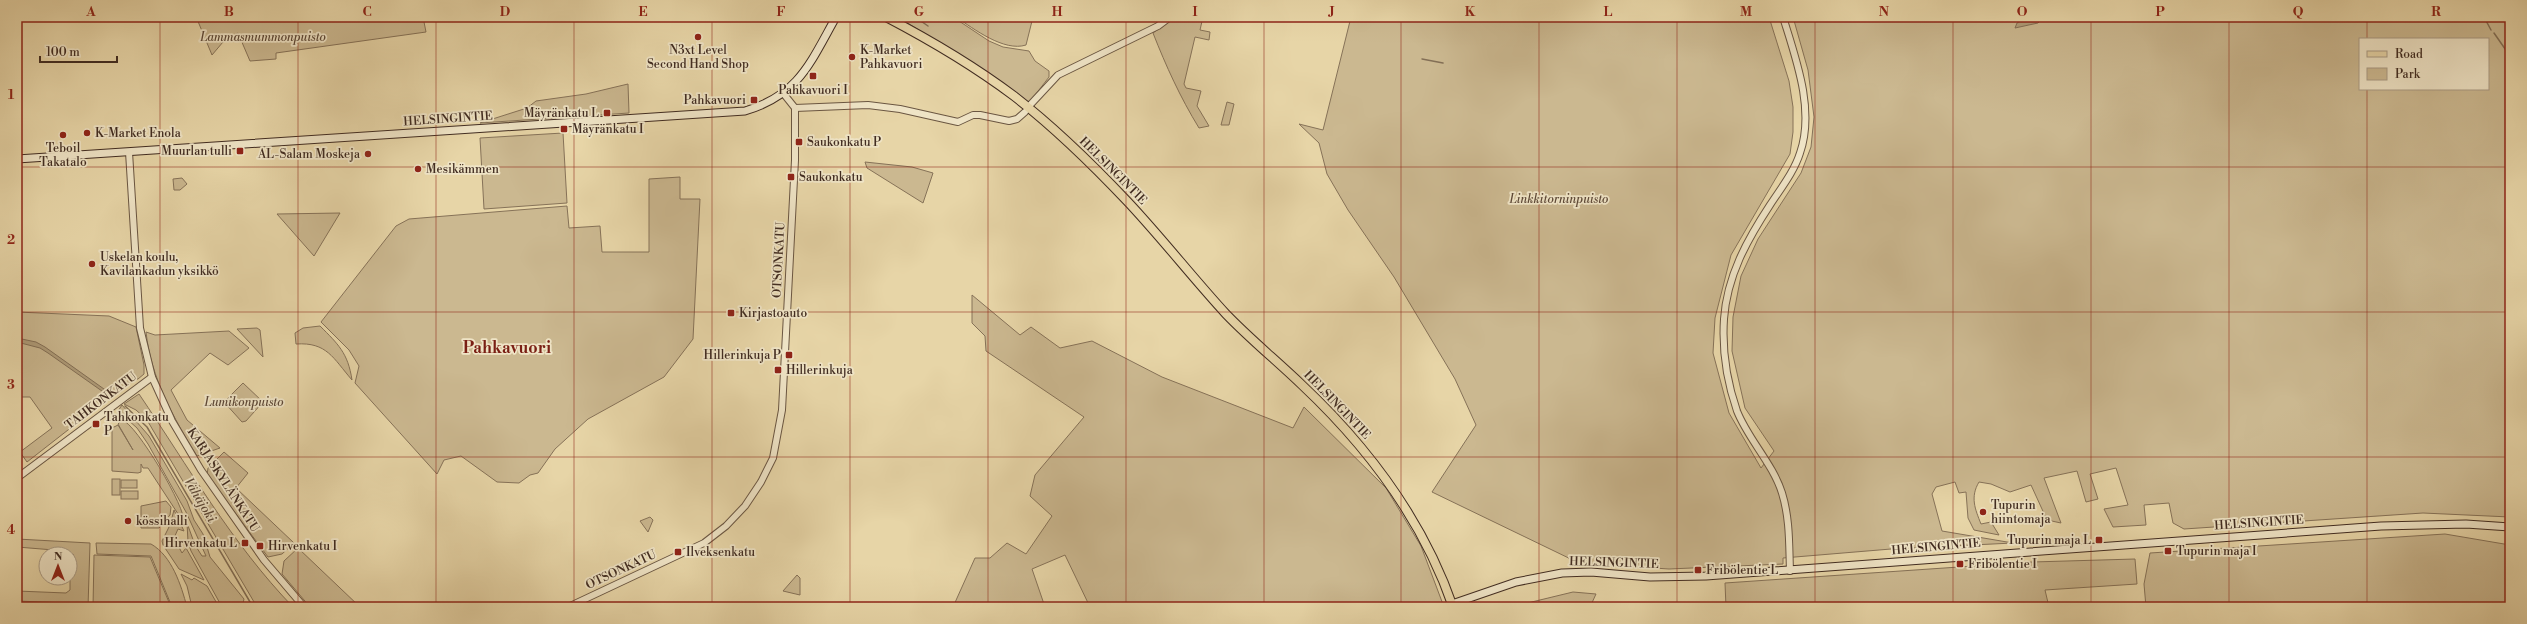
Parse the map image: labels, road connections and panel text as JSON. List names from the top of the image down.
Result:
{
  "streets": {
    "main road": ["HELSINGINTIE"],
    "street": ["OTSONKATU", "TAHKONKATU", "KARJASKYLÄNKATU"]
  },
  "crossings": [
    ["HELSINGINTIE", "TAHKONKATU"],
    ["TAHKONKATU", "KARJASKYLÄNKATU"]
  ],
  "districts": ["Pahkavuori"],
  "water": ["Vähäjoki"],
  "parks": ["Lammasmummonpuisto", "Linkkitorninpuisto", "Lumikonpuisto"],
  "places": {
    "other": [
      "N3xt Level Second Hand Shop",
      "K-Market Pahkavuori",
      "K-Market Enola",
      "Teboil Takatalo",
      "AL-Salam Moskeja",
      "Mesikämmen",
      "Uskelan koulu, Kavilankadun yksikkö",
      "Tupurin hiintomaja",
      "kössihalli"
    ],
    "transit": [
      "Pahkavuori I",
      "Pahkavuori",
      "Mäyränkatu L",
      "Mäyränkatu I",
      "Saukonkatu P",
      "Muurlan tulli",
      "Saukonkatu",
      "Kirjastoauto",
      "Hillerinkuja P",
      "Hillerinkuja",
      "Tahkonkatu P",
      "Tupurin maja L",
      "Hirvenkatu L",
      "Hirvenkatu I",
      "Tupurin maja I",
      "Ilveksenkatu",
      "Fribölentie I",
      "Fribölentie L"
    ]
  },
  "legend": ["Road", "Park"],
  "scale_bar": "100 m",
  "north": "top",
  "grid": {
    "columns": [
      "A",
      "B",
      "C",
      "D",
      "E",
      "F",
      "G",
      "H",
      "I",
      "J",
      "K",
      "L",
      "M",
      "N",
      "O",
      "P",
      "Q",
      "R"
    ],
    "rows": [
      "1",
      "2",
      "3",
      "4"
    ]
  }
}
